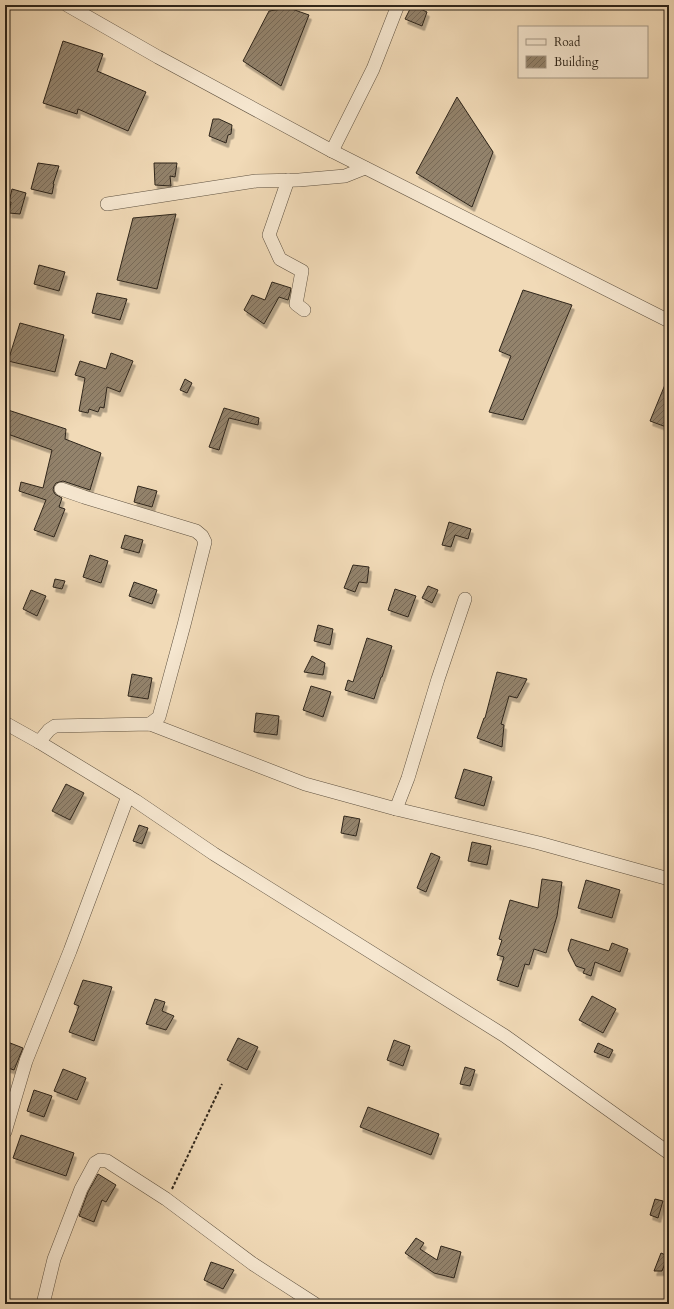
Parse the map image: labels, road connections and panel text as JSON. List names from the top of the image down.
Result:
{
  "legend": ["Road", "Building"]
}
